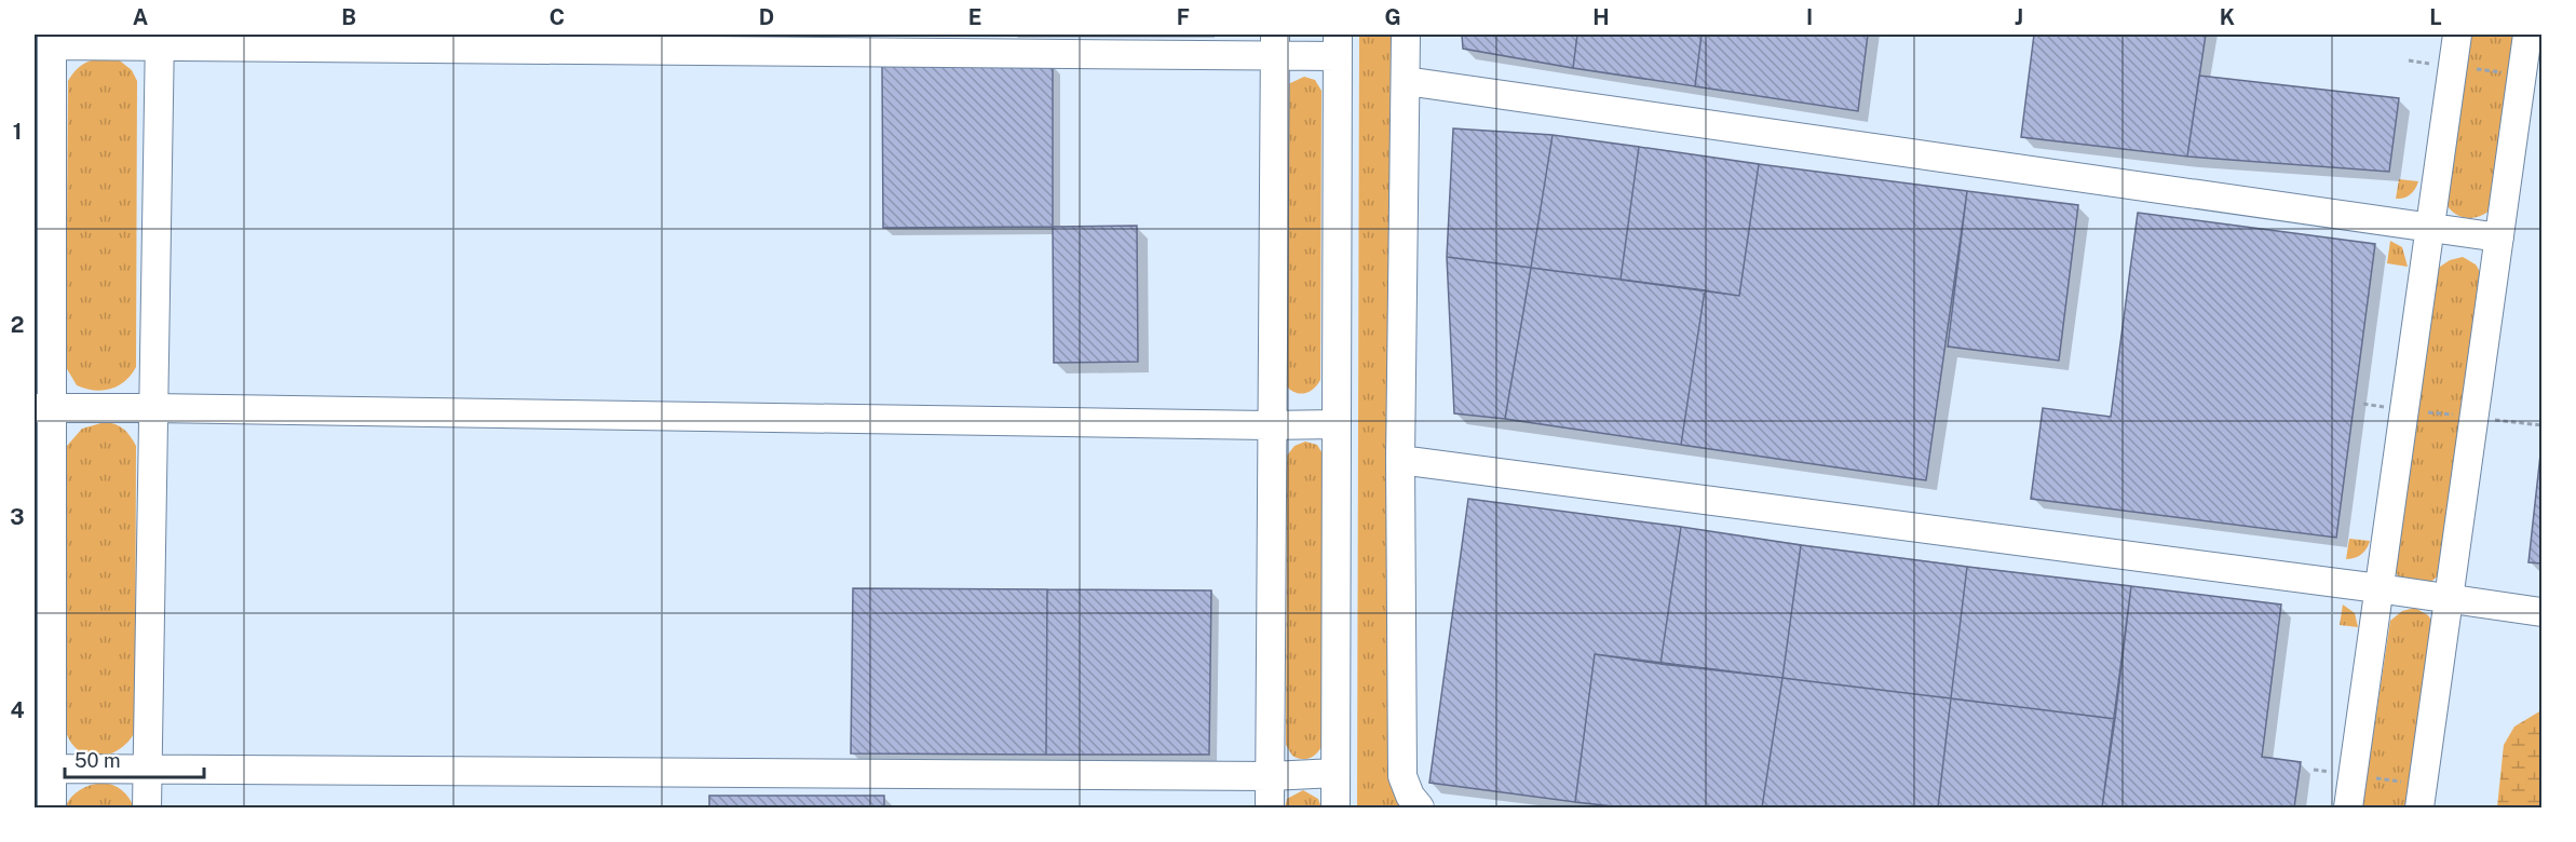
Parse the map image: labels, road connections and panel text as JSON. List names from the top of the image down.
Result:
{
  "scale_bar": "50 m",
  "grid": {
    "columns": [
      "A",
      "B",
      "C",
      "D",
      "E",
      "F",
      "G",
      "H",
      "I",
      "J",
      "K",
      "L"
    ],
    "rows": [
      "1",
      "2",
      "3",
      "4"
    ]
  }
}
